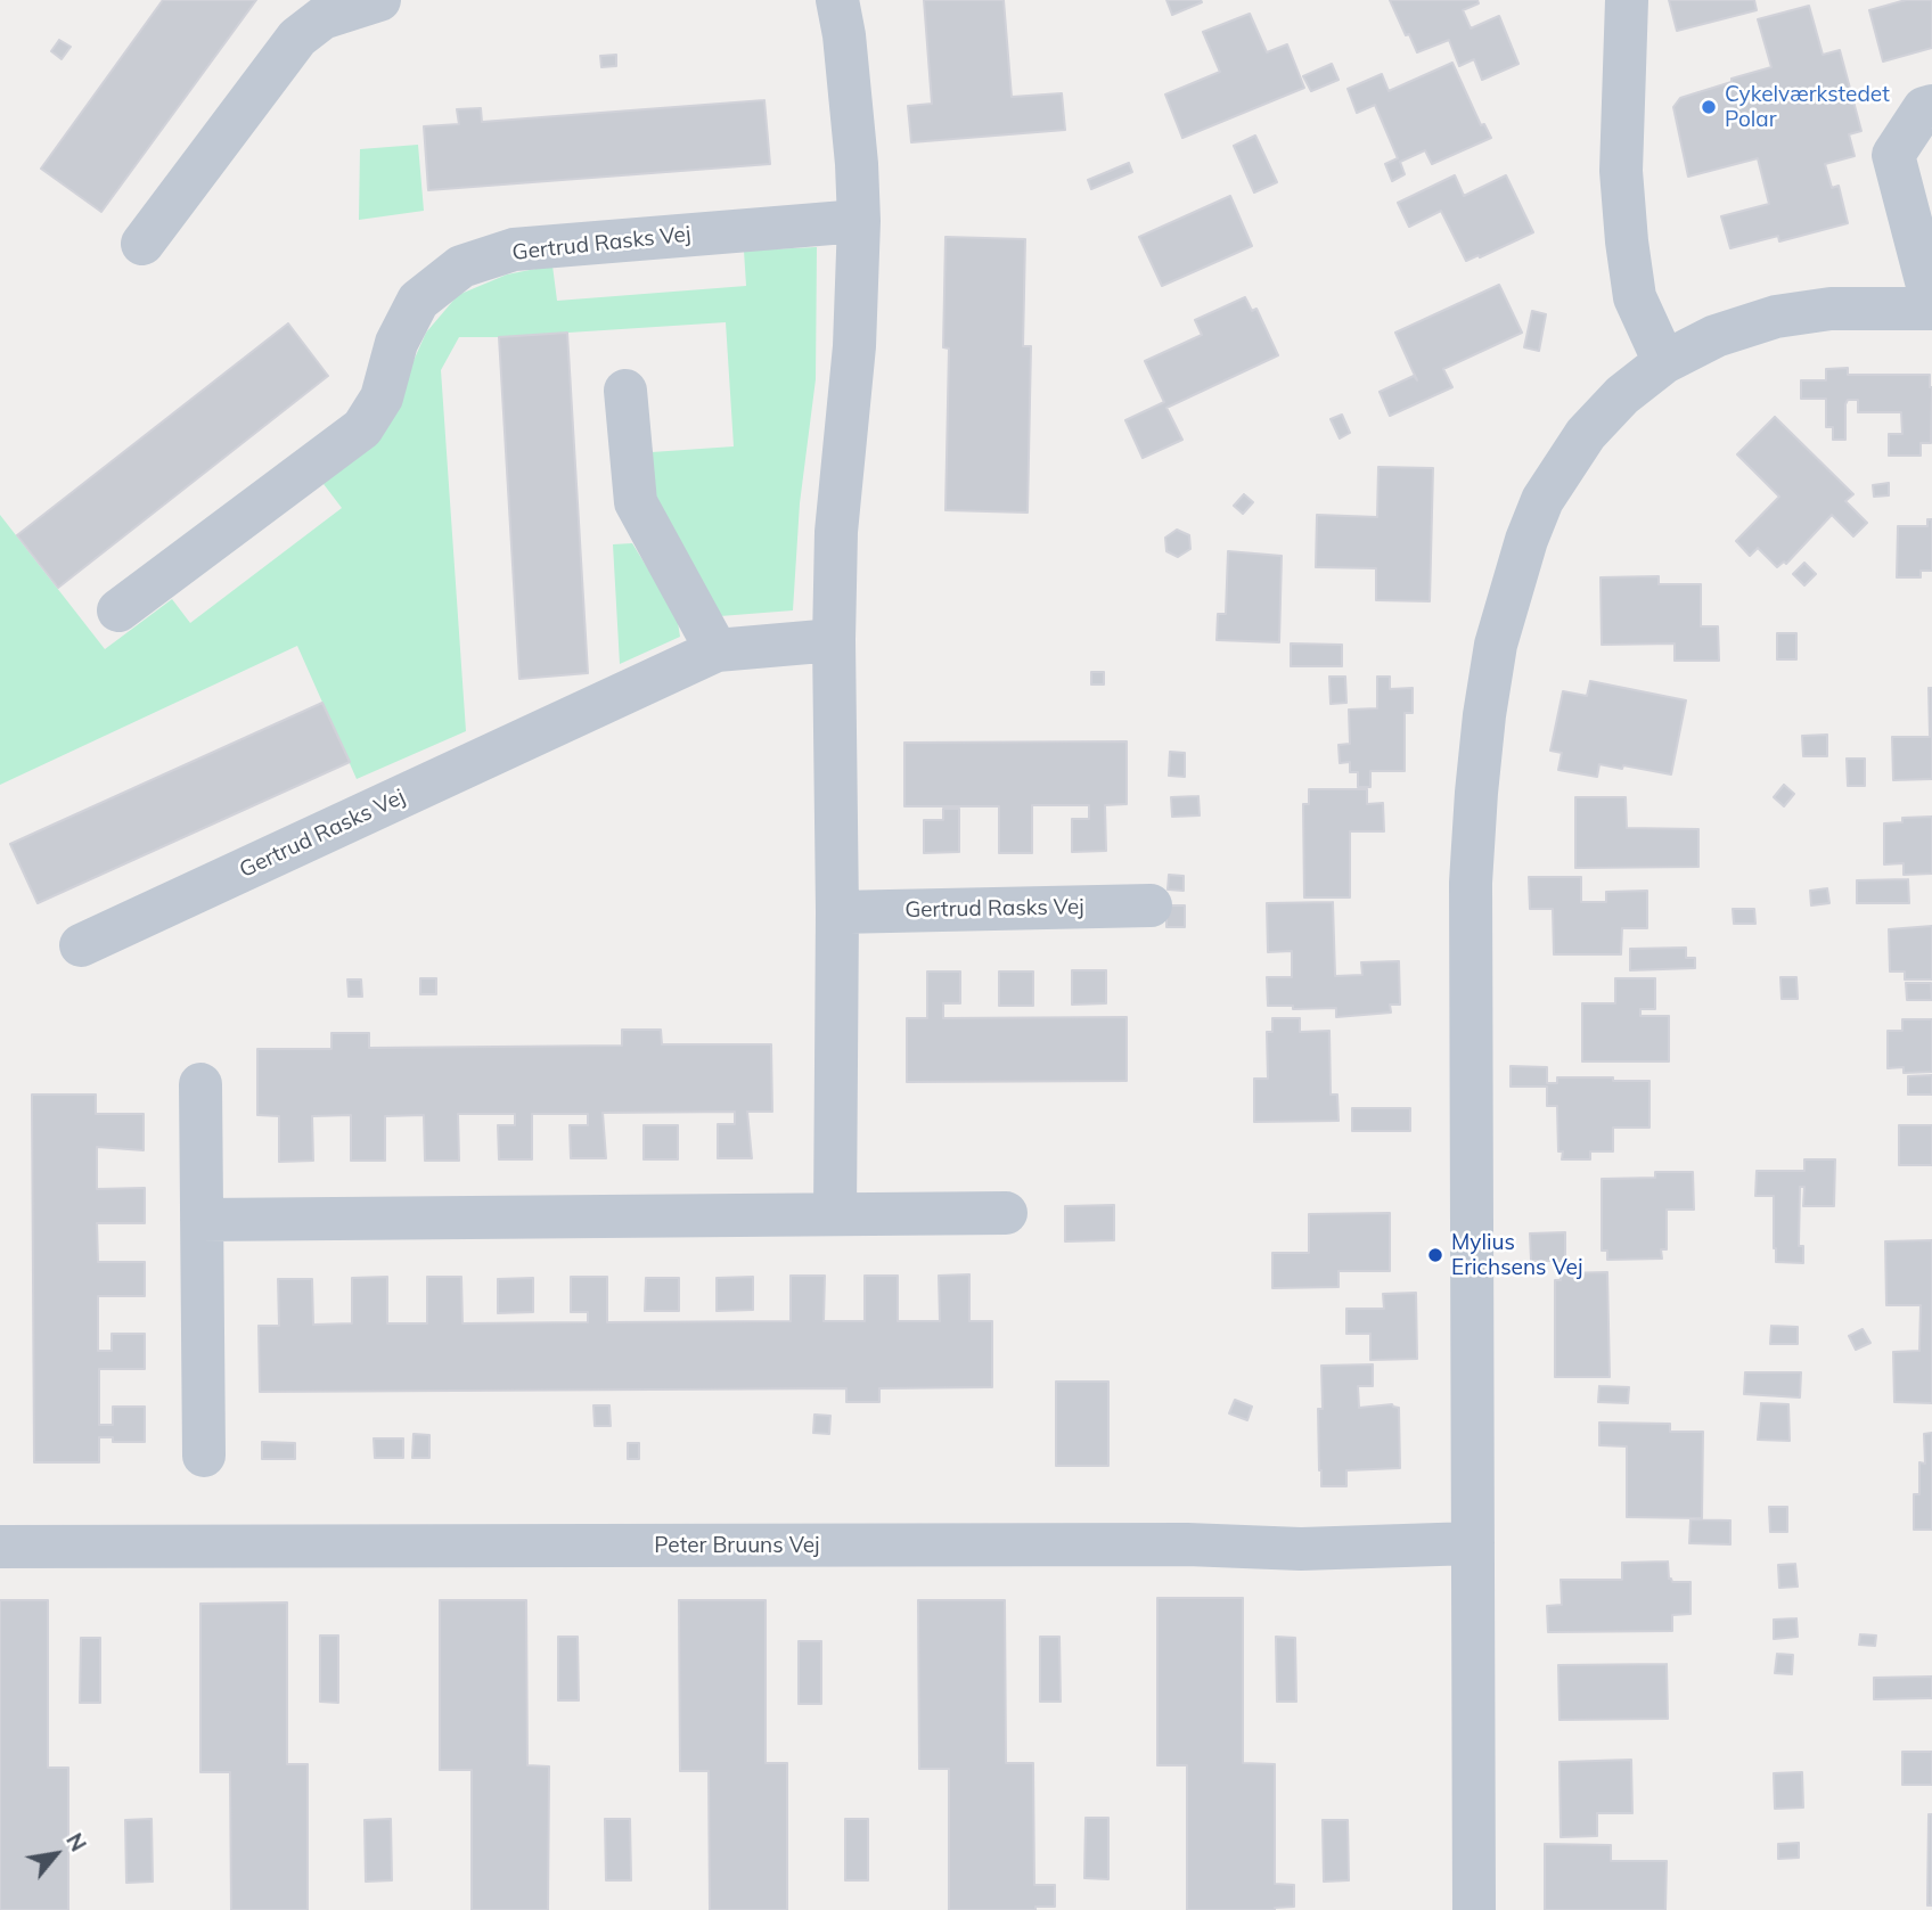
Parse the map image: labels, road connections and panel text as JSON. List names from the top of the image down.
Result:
{
  "streets": {
    "street": ["Gertrud Rasks Vej", "Peter Bruuns Vej"]
  },
  "places": ["Cykelværkstedet Polar", "Mylius Erichsens Vej"],
  "north": "top right"
}
